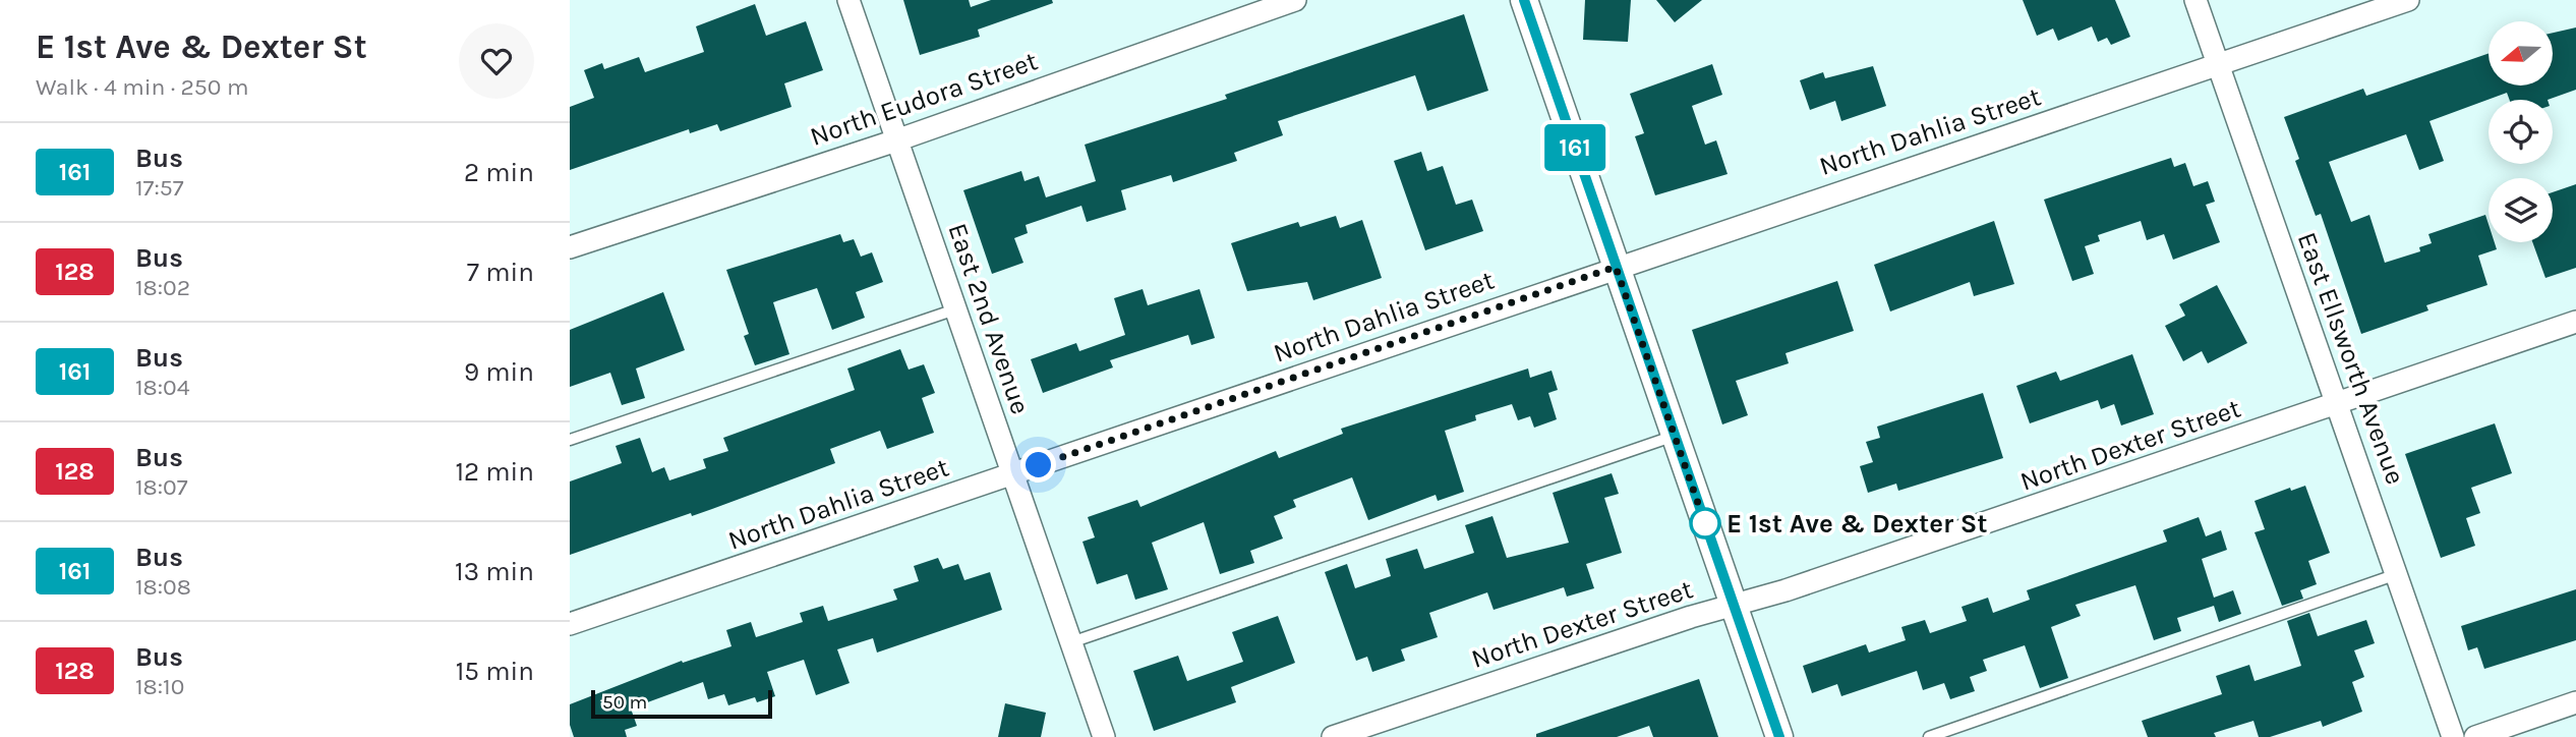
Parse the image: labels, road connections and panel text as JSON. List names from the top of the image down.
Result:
{
  "streets": {
    "street": [
      "North Eudora Street",
      "North Dahlia Street",
      "East 2nd Avenue",
      "East Ellsworth Avenue",
      "North Dexter Street"
    ]
  },
  "crossings": [
    ["North Eudora Street", "East 2nd Avenue"],
    ["North Dahlia Street", "East 2nd Avenue"],
    ["North Dahlia Street", "East Ellsworth Avenue"],
    ["East Ellsworth Avenue", "North Dexter Street"]
  ],
  "places": ["E 1st Ave & Dexter St"],
  "lines": ["bus line 161"],
  "scale_bar": "50 m",
  "north": "left",
  "page": {
    "heading": ["E 1st Ave & Dexter St", "Walk · 4 min · 250 m"],
    "on_map": "161",
    "list": [
      {
        "mark": "161",
        "name": "Bus",
        "note": "17:57",
        "value": "2 min"
      },
      {
        "mark": "128",
        "name": "Bus",
        "note": "18:02",
        "value": "7 min"
      },
      {
        "mark": "161",
        "name": "Bus",
        "note": "18:04",
        "value": "9 min"
      },
      {
        "mark": "128",
        "name": "Bus",
        "note": "18:07",
        "value": "12 min"
      },
      {
        "mark": "161",
        "name": "Bus",
        "note": "18:08",
        "value": "13 min"
      },
      {
        "mark": "128",
        "name": "Bus",
        "note": "18:10",
        "value": "15 min"
      }
    ],
    "scale": "50 m"
  }
}
